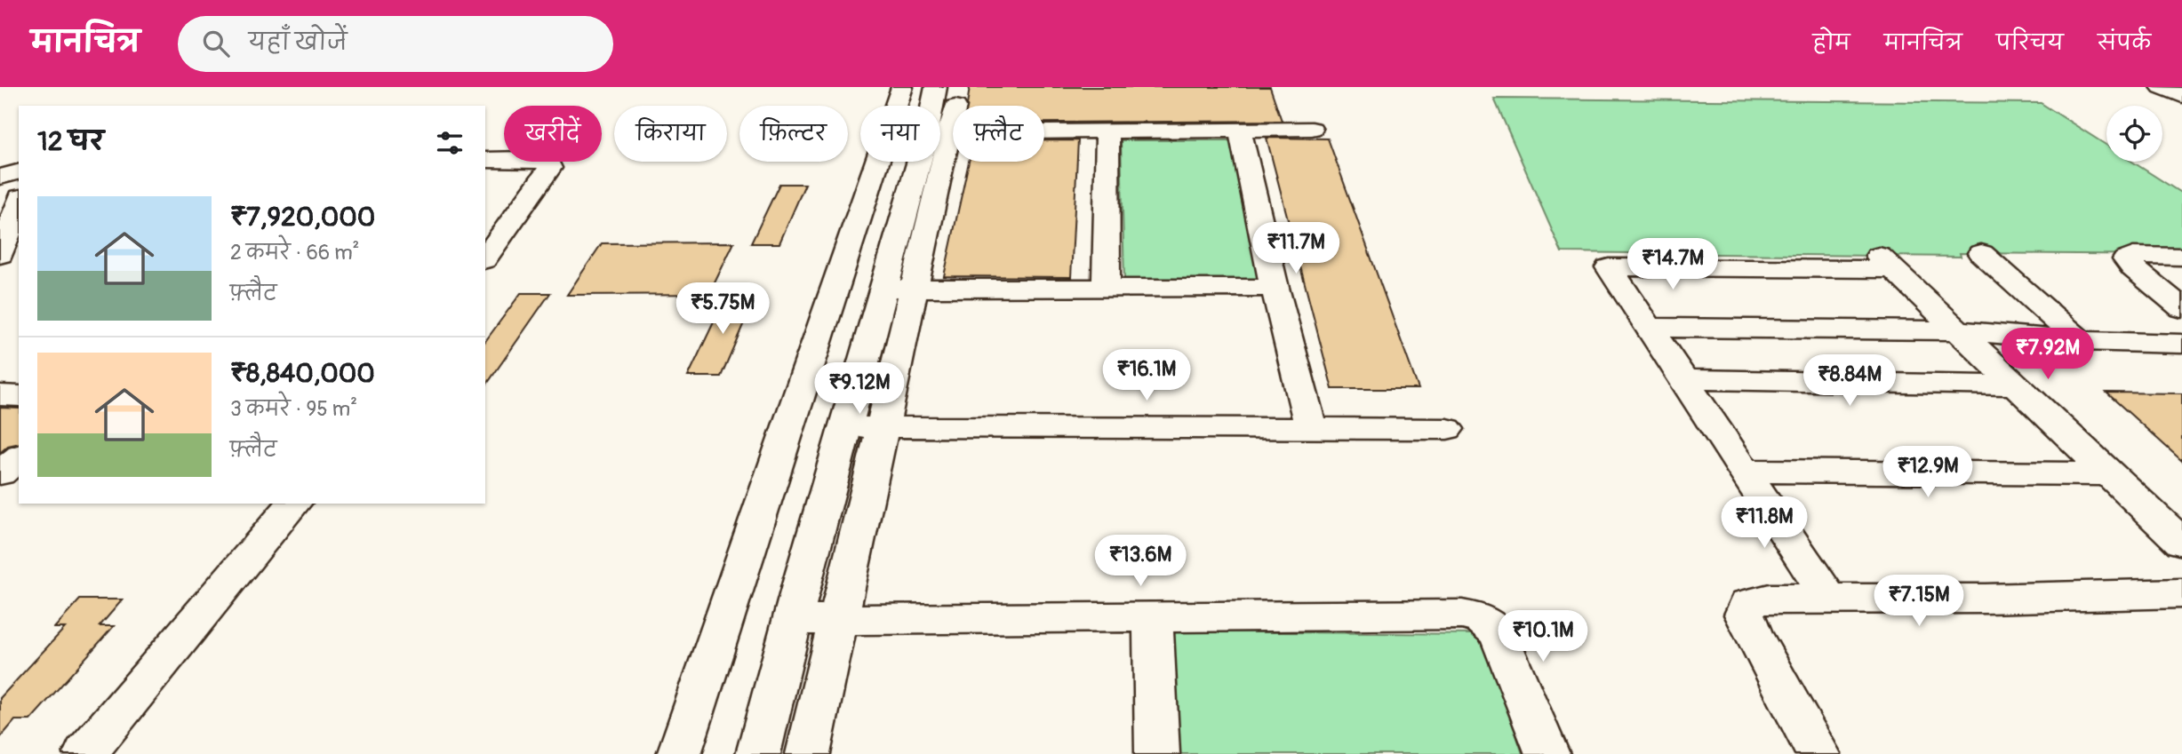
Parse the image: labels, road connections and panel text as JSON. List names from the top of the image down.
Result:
{
  "page": {
    "header": "मानचित्र",
    "search": "यहाँ खोजें",
    "nav": [
      "होम",
      "मानचित्र",
      "परिचय",
      "संपर्क"
    ],
    "chip": [
      "खरीदें",
      "किराया",
      "फ़िल्टर",
      "नया",
      "फ़्लैट"
    ],
    "heading": "12 घर",
    "list": [
      {
        "name": "₹7,920,000",
        "note": "2 कमरे · 66 m² · फ़्लैट"
      },
      {
        "name": "₹8,840,000",
        "note": "3 कमरे · 95 m² · फ़्लैट"
      }
    ],
    "price": [
      "₹11.7M",
      "₹14.7M",
      "₹5.75M",
      "₹7.92M",
      "₹16.1M",
      "₹8.84M",
      "₹9.12M",
      "₹12.9M",
      "₹11.8M",
      "₹13.6M",
      "₹7.15M",
      "₹10.1M"
    ]
  }
}
